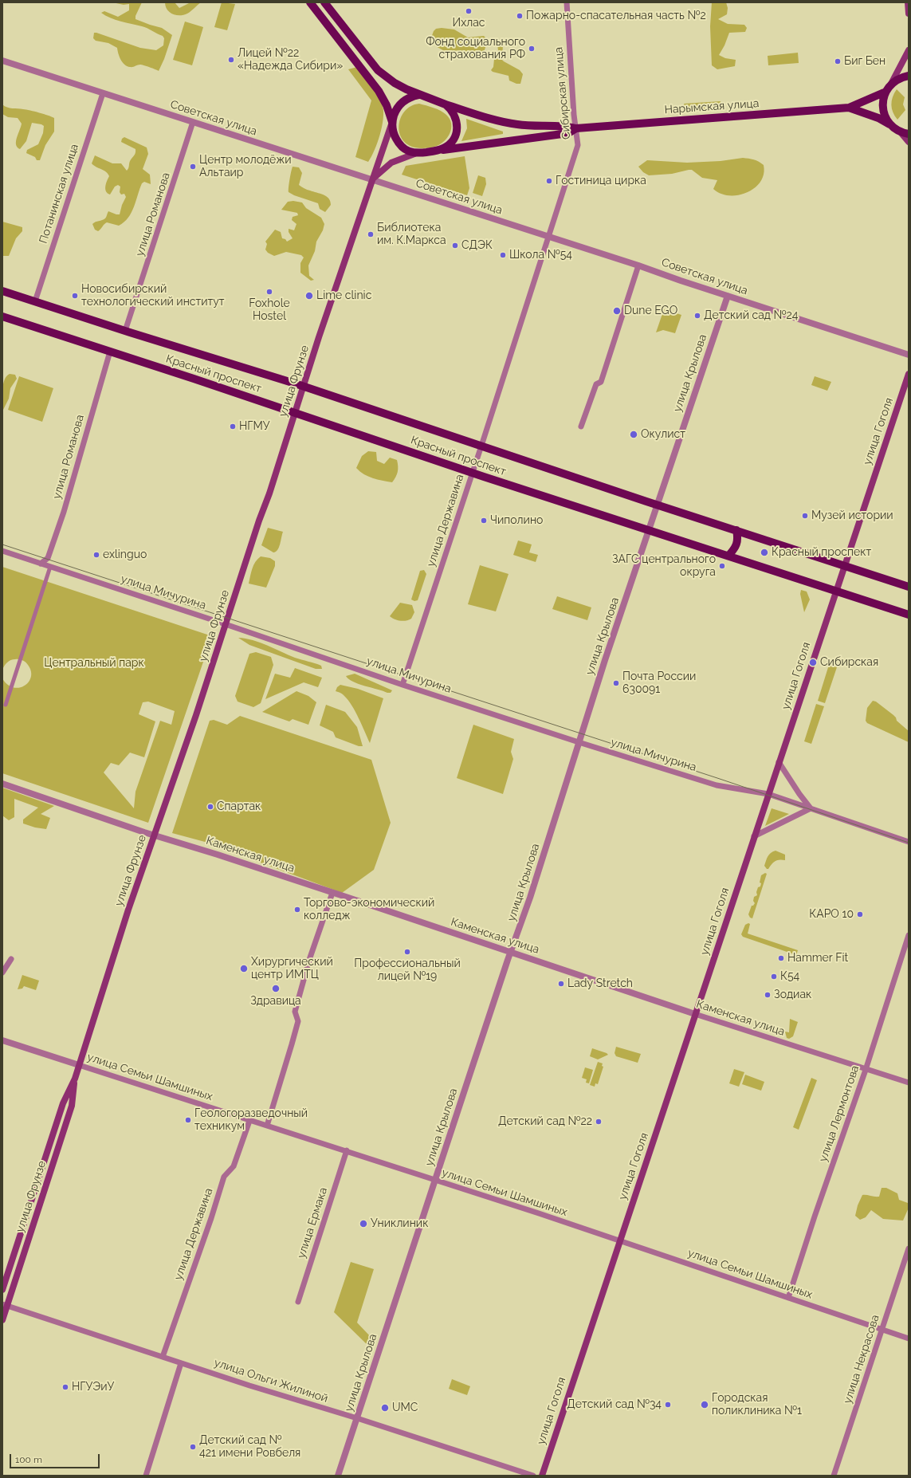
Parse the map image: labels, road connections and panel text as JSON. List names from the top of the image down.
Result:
{
  "streets": {
    "main road": [
      "Нарымская улица",
      "Красный проспект",
      "улица Фрунзе",
      "улица Гоголя"
    ],
    "street": [
      "Сибирская улица",
      "Советская улица",
      "Потанинская улица",
      "улица Романова",
      "улица Крылова",
      "улица Державина",
      "улица Мичурина",
      "Каменская улица",
      "улица Семьи Шамшиных",
      "улица Лермонтова",
      "улица Ермака",
      "улица Некрасова",
      "улица Ольги Жилиной"
    ]
  },
  "crossings": [
    ["Сибирская улица", "Нарымская улица"],
    ["Сибирская улица", "Советская улица"],
    ["Сибирская улица", "улица Державина"],
    ["Нарымская улица", "улица Фрунзе"],
    ["Советская улица", "Потанинская улица"],
    ["Советская улица", "улица Романова"],
    ["Советская улица", "улица Крылова"],
    ["Советская улица", "улица Фрунзе"],
    ["Советская улица", "улица Державина"],
    ["Потанинская улица", "Красный проспект"],
    ["улица Романова", "Красный проспект"],
    ["улица Романова", "улица Мичурина"],
    ["улица Крылова", "Красный проспект"],
    ["улица Крылова", "улица Мичурина"],
    ["улица Крылова", "Каменская улица"],
    ["улица Крылова", "улица Семьи Шамшиных"],
    ["улица Крылова", "улица Ольги Жилиной"],
    ["Красный проспект", "улица Фрунзе"],
    ["Красный проспект", "улица Гоголя"],
    ["Красный проспект", "улица Державина"],
    ["улица Фрунзе", "улица Мичурина"],
    ["улица Фрунзе", "Каменская улица"],
    ["улица Фрунзе", "улица Семьи Шамшиных"],
    ["улица Фрунзе", "улица Ольги Жилиной"],
    ["улица Гоголя", "улица Мичурина"],
    ["улица Гоголя", "Каменская улица"],
    ["улица Гоголя", "улица Семьи Шамшиных"],
    ["улица Державина", "улица Мичурина"],
    ["улица Державина", "улица Семьи Шамшиных"],
    ["улица Державина", "улица Ольги Жилиной"],
    ["Каменская улица", "улица Лермонтова"],
    ["улица Семьи Шамшиных", "улица Лермонтова"],
    ["улица Семьи Шамшиных", "улица Ермака"],
    ["улица Семьи Шамшиных", "улица Некрасова"]
  ],
  "parks": ["Центральный парк"],
  "places": [
    "Ихлас",
    "Пожарно-спасательная часть №2",
    "Фонд социального страхования РФ",
    "Лицей №22 «Надежда Сибири»",
    "Биг Бен",
    "Центр молодёжи Альтаир",
    "Гостиница цирка",
    "Библиотека им. К.Маркса",
    "СДЭК",
    "Школа №54",
    "Foxhole Hostel",
    "Новосибирский технологический институт",
    "Lime clinic",
    "Dune EGO",
    "Детский сад №24",
    "НГМУ",
    "Окулист",
    "Музей истории",
    "Чиполино",
    "Красный проспект",
    "exlinguo",
    "ЗАГС центрального округа",
    "Сибирская",
    "Почта России 630091",
    "Спартак",
    "Торгово-экономический колледж",
    "КАРО 10",
    "Профессиональный лицей №19",
    "Hammer Fit",
    "Хирургический центр ИМТЦ",
    "К54",
    "Lady Stretch",
    "Здравица",
    "Зодиак",
    "Геологоразведочный техникум",
    "Детский сад №22",
    "Униклиник",
    "НГУЭиУ",
    "Детский сад №34",
    "Городская поликлиника №1",
    "UMC",
    "Детский сад № 421 имени Ровбеля"
  ],
  "scale_bar": "100 m"
}
